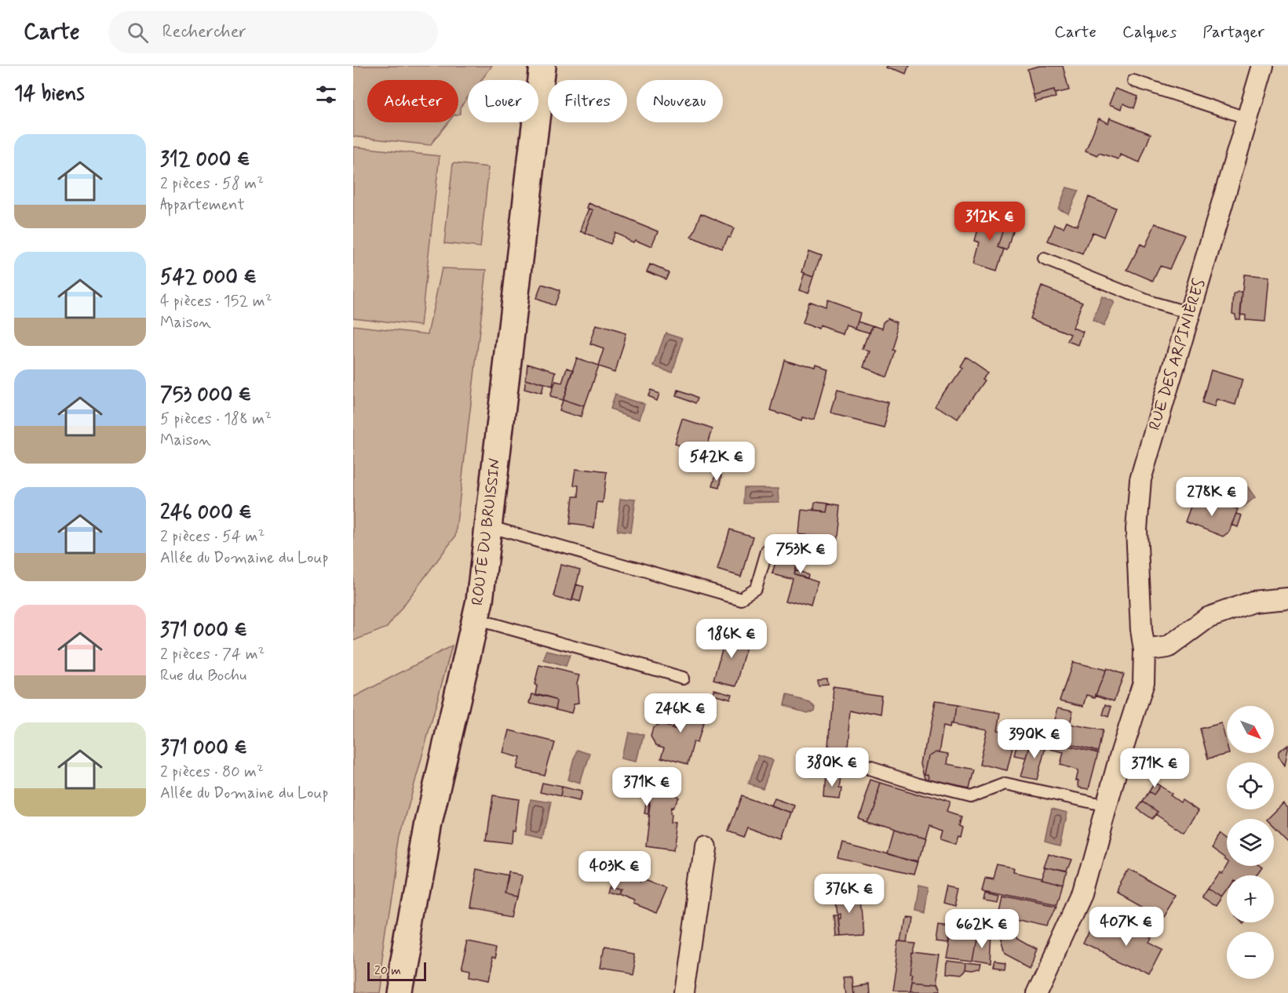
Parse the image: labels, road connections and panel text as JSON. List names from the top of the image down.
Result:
{
  "streets": {
    "street": ["RUE DES ARPINIÈRES", "ROUTE DU BRUISSIN"]
  },
  "scale_bar": "20 m",
  "north": "bottom right",
  "page": {
    "header": "Carte",
    "search": "Rechercher",
    "nav": ["Carte", "Calques", "Partager"],
    "heading": "14 biens",
    "chip": [
      "Acheter",
      "Louer",
      "Filtres",
      "Nouveau"
    ],
    "list": [
      {
        "name": "312 000 €",
        "note": "2 pièces · 58 m² · Appartement"
      },
      {
        "name": "542 000 €",
        "note": "4 pièces · 152 m² · Maison"
      },
      {
        "name": "753 000 €",
        "note": "5 pièces · 188 m² · Maison"
      },
      {
        "name": "246 000 €",
        "note": "2 pièces · 54 m² · Allée du Domaine du Loup"
      },
      {
        "name": "371 000 €",
        "note": "2 pièces · 74 m² · Rue du Bochu"
      },
      {
        "name": "371 000 €",
        "note": "2 pièces · 80 m² · Allée du Domaine du Loup"
      }
    ],
    "price": [
      "312K €",
      "542K €",
      "278K €",
      "753K €",
      "186K €",
      "246K €",
      "390K €",
      "380K €",
      "371K €",
      "371K €",
      "403K €",
      "376K €",
      "407K €",
      "662K €"
    ],
    "map_buttons": ["+", "−"],
    "scale": "20 m"
  }
}
